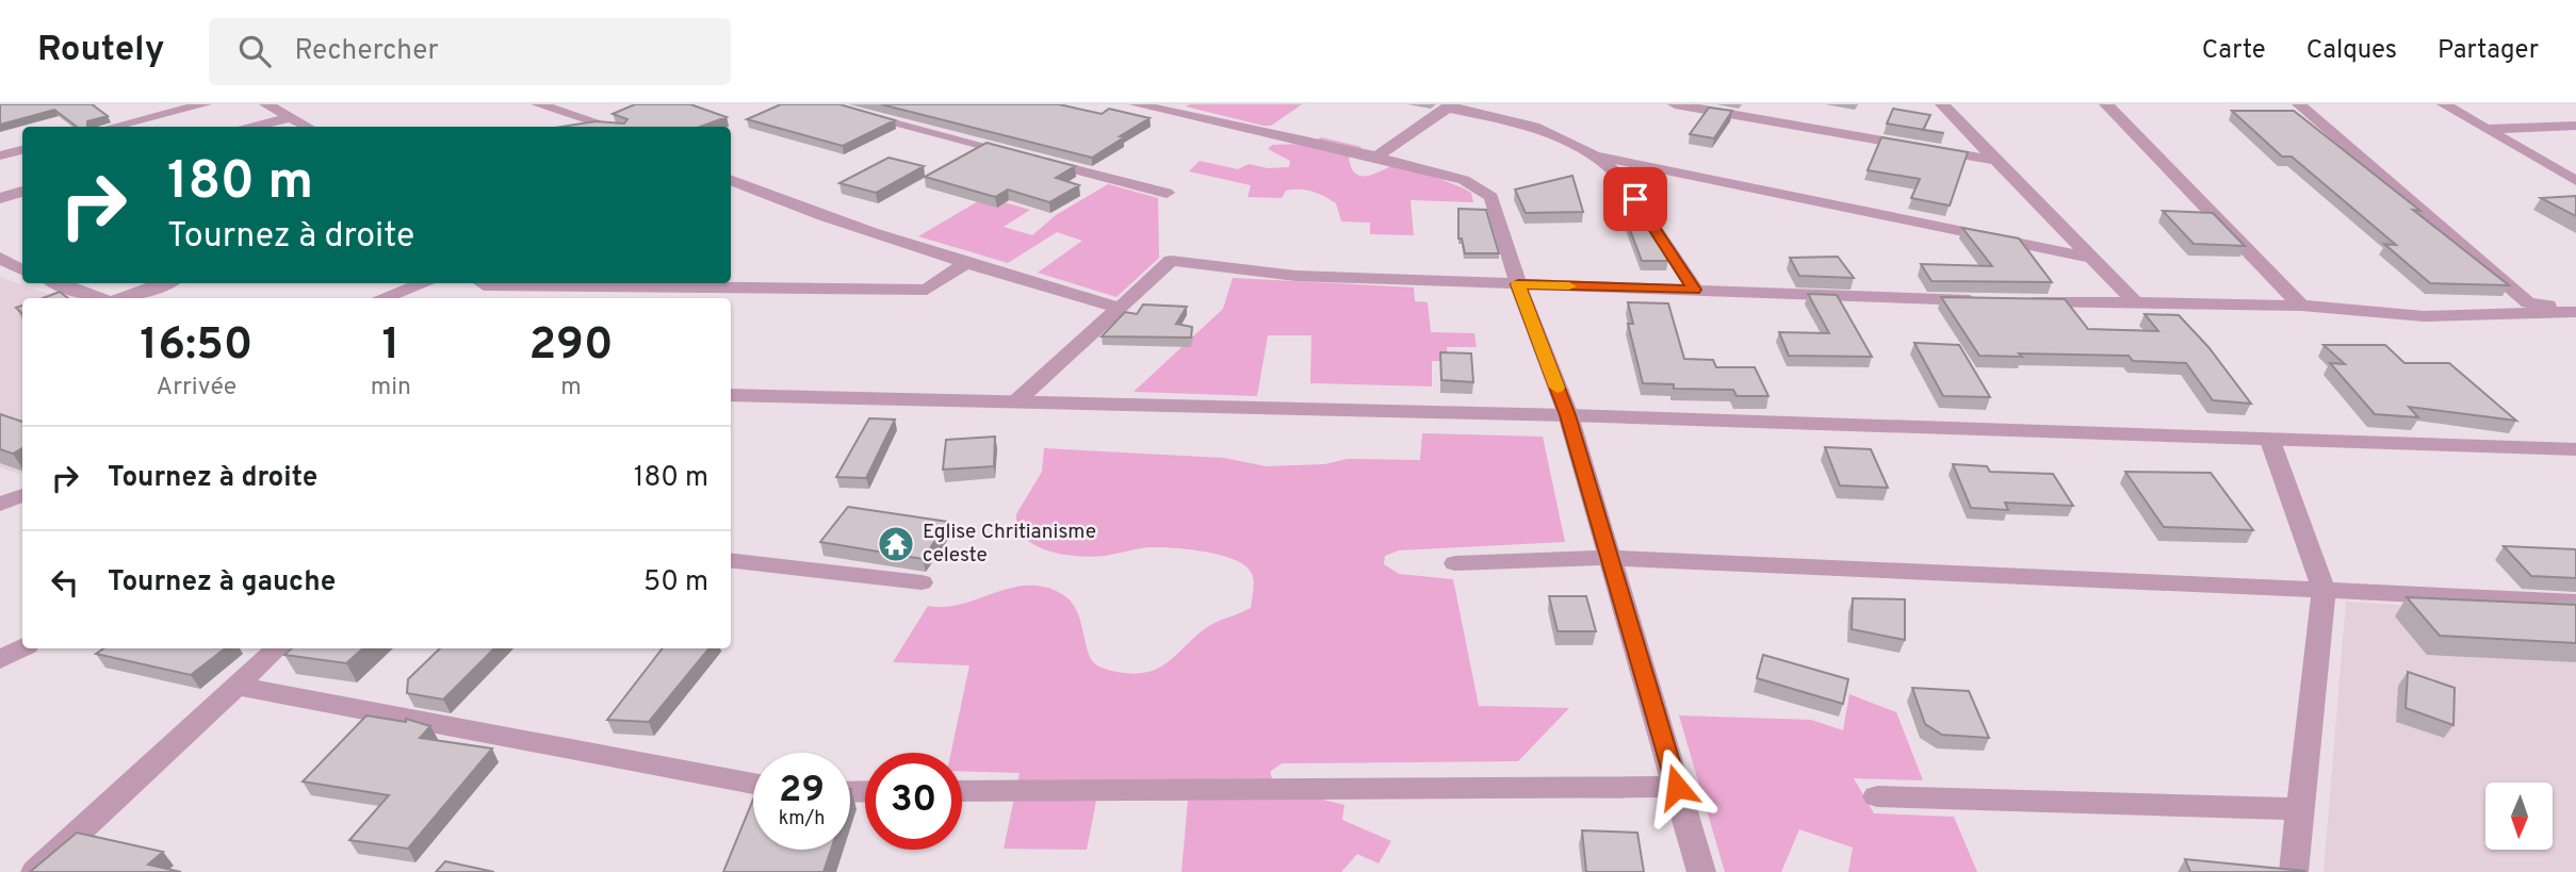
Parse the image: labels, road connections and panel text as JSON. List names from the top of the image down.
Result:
{
  "places": {
    "temple": ["Eglise Chritianisme celeste"]
  },
  "north": "bottom",
  "page": {
    "header": "Routely",
    "search": "Rechercher",
    "nav": ["Carte", "Calques", "Partager"],
    "turn": ["180 m", "Tournez à droite"],
    "eta": [
      "16:50",
      "Arrivée",
      "1",
      "min",
      "290",
      "m"
    ],
    "list": [
      {
        "name": "Tournez à droite",
        "value": "180 m"
      },
      {
        "name": "Tournez à gauche",
        "value": "50 m"
      }
    ],
    "speed": "29 km/h",
    "limit": "30"
  }
}
